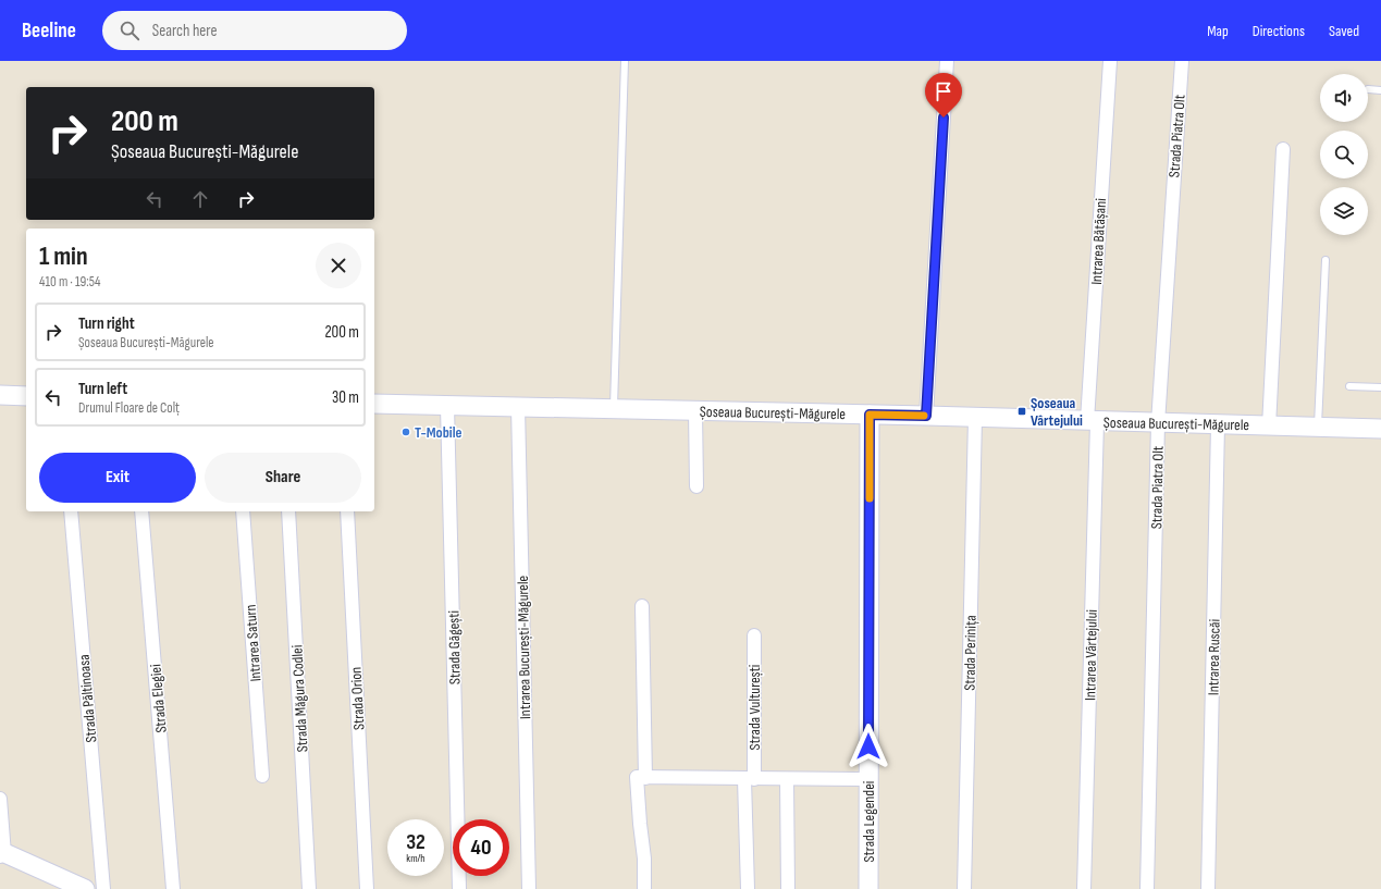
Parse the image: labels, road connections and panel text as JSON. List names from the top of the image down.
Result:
{
  "streets": {
    "main road": ["Șoseaua București-Măgurele", "Strada Legendei"],
    "street": [
      "Strada Piatra Olt",
      "Intrarea Bătășani",
      "Intrarea Saturn",
      "Strada Găgești",
      "Intrarea București-Măgurele",
      "Strada Perinița",
      "Intrarea Vârtejului",
      "Intrarea Ruscăi",
      "Strada Păltinoasa",
      "Strada Elegiei",
      "Strada Măgura Codlei",
      "Strada Orion",
      "Strada Vulturești"
    ]
  },
  "crossings": [
    ["Strada Piatra Olt", "Șoseaua București-Măgurele"],
    ["Intrarea Bătășani", "Șoseaua București-Măgurele"],
    ["Intrarea Bătășani", "Intrarea Vârtejului"],
    ["Șoseaua București-Măgurele", "Strada Găgești"],
    ["Șoseaua București-Măgurele", "Intrarea București-Măgurele"],
    ["Șoseaua București-Măgurele", "Strada Perinița"],
    ["Șoseaua București-Măgurele", "Intrarea Vârtejului"],
    ["Șoseaua București-Măgurele", "Intrarea Ruscăi"],
    ["Șoseaua București-Măgurele", "Strada Legendei"]
  ],
  "places": {
    "transit": ["Șoseaua Vârtejului"],
    "other": ["T-Mobile"]
  },
  "page": {
    "header": "Beeline",
    "search": "Search here",
    "nav": ["Map", "Directions", "Saved"],
    "turn": ["200 m", "Șoseaua București-Măgurele"],
    "heading": ["1 min", "410 m · 19:54"],
    "list": [
      {
        "name": "Turn right",
        "note": "Șoseaua București-Măgurele",
        "value": "200 m"
      },
      {
        "name": "Turn left",
        "note": "Drumul Floare de Colț",
        "value": "30 m"
      }
    ],
    "buttons": ["Exit", "Share"],
    "speed": "32 km/h",
    "limit": "40"
  }
}
